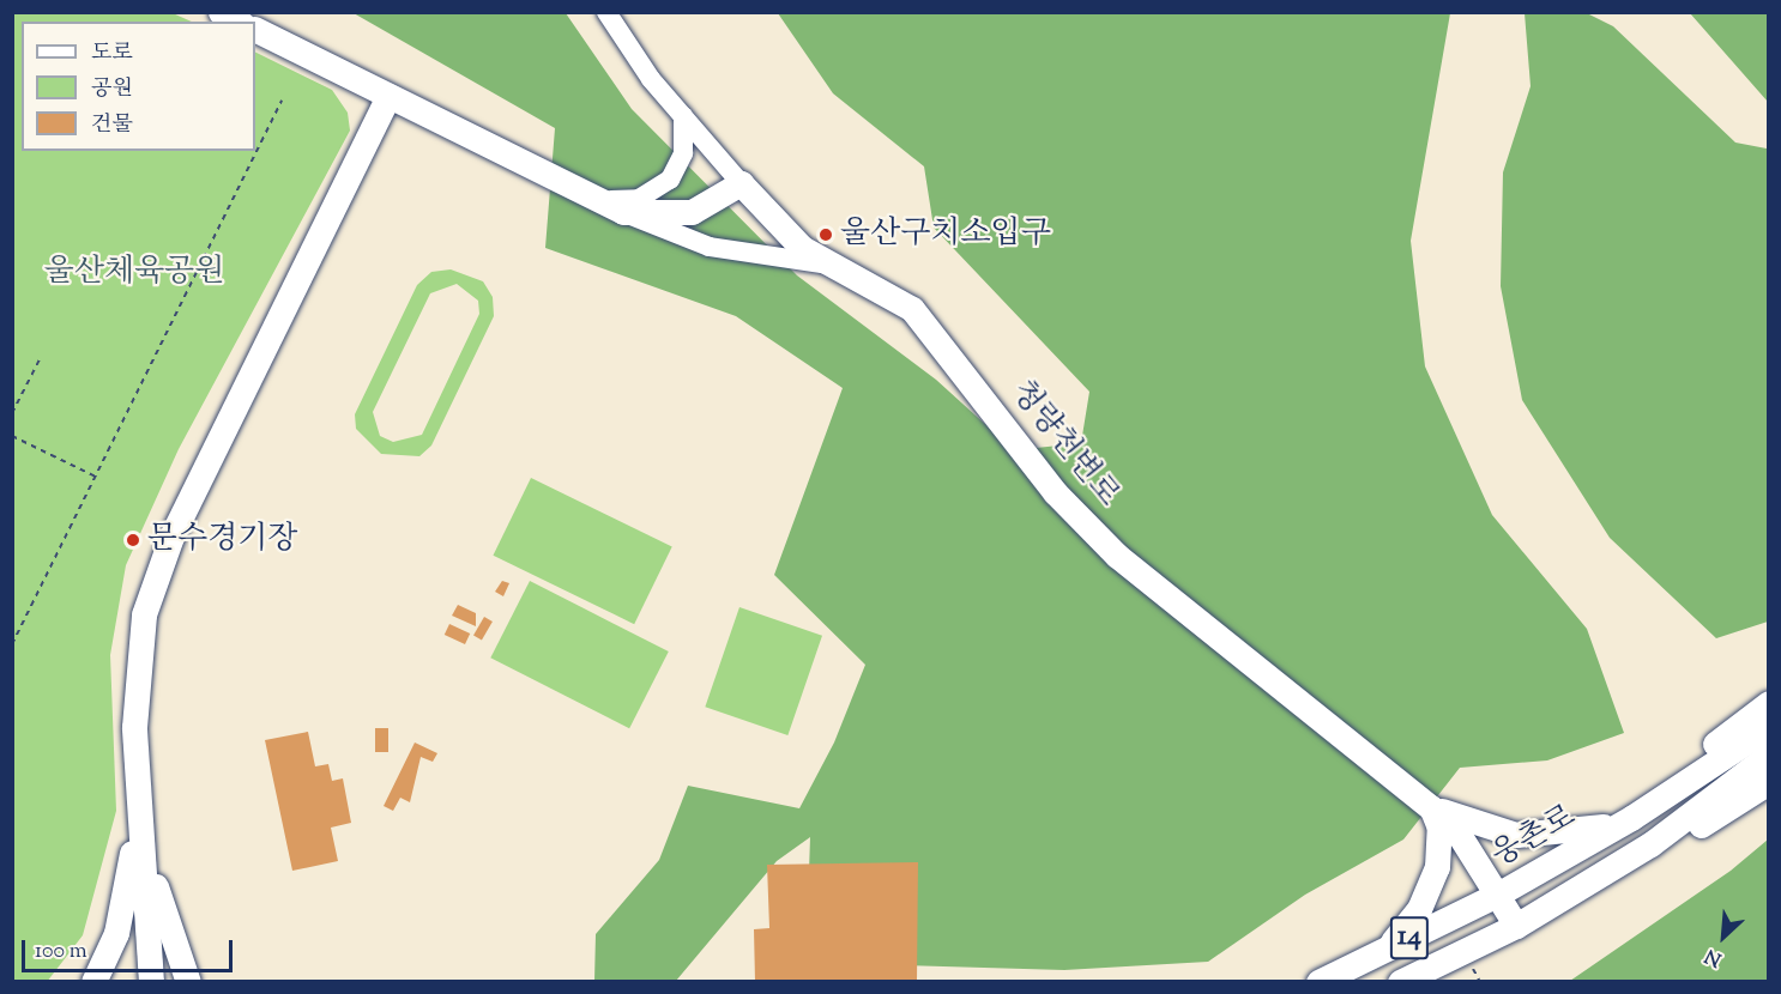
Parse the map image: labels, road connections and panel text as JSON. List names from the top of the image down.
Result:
{
  "streets": {
    "main road": ["청량천변로", "웅촌로", "14"]
  },
  "crossings": [
    ["청량천변로", "웅촌로"],
    ["청량천변로", "14"]
  ],
  "parks": ["울산체육공원"],
  "places": ["울산구치소입구", "문수경기장"],
  "legend": ["도로", "공원", "건물"],
  "scale_bar": "100 m",
  "north": "bottom left"
}
